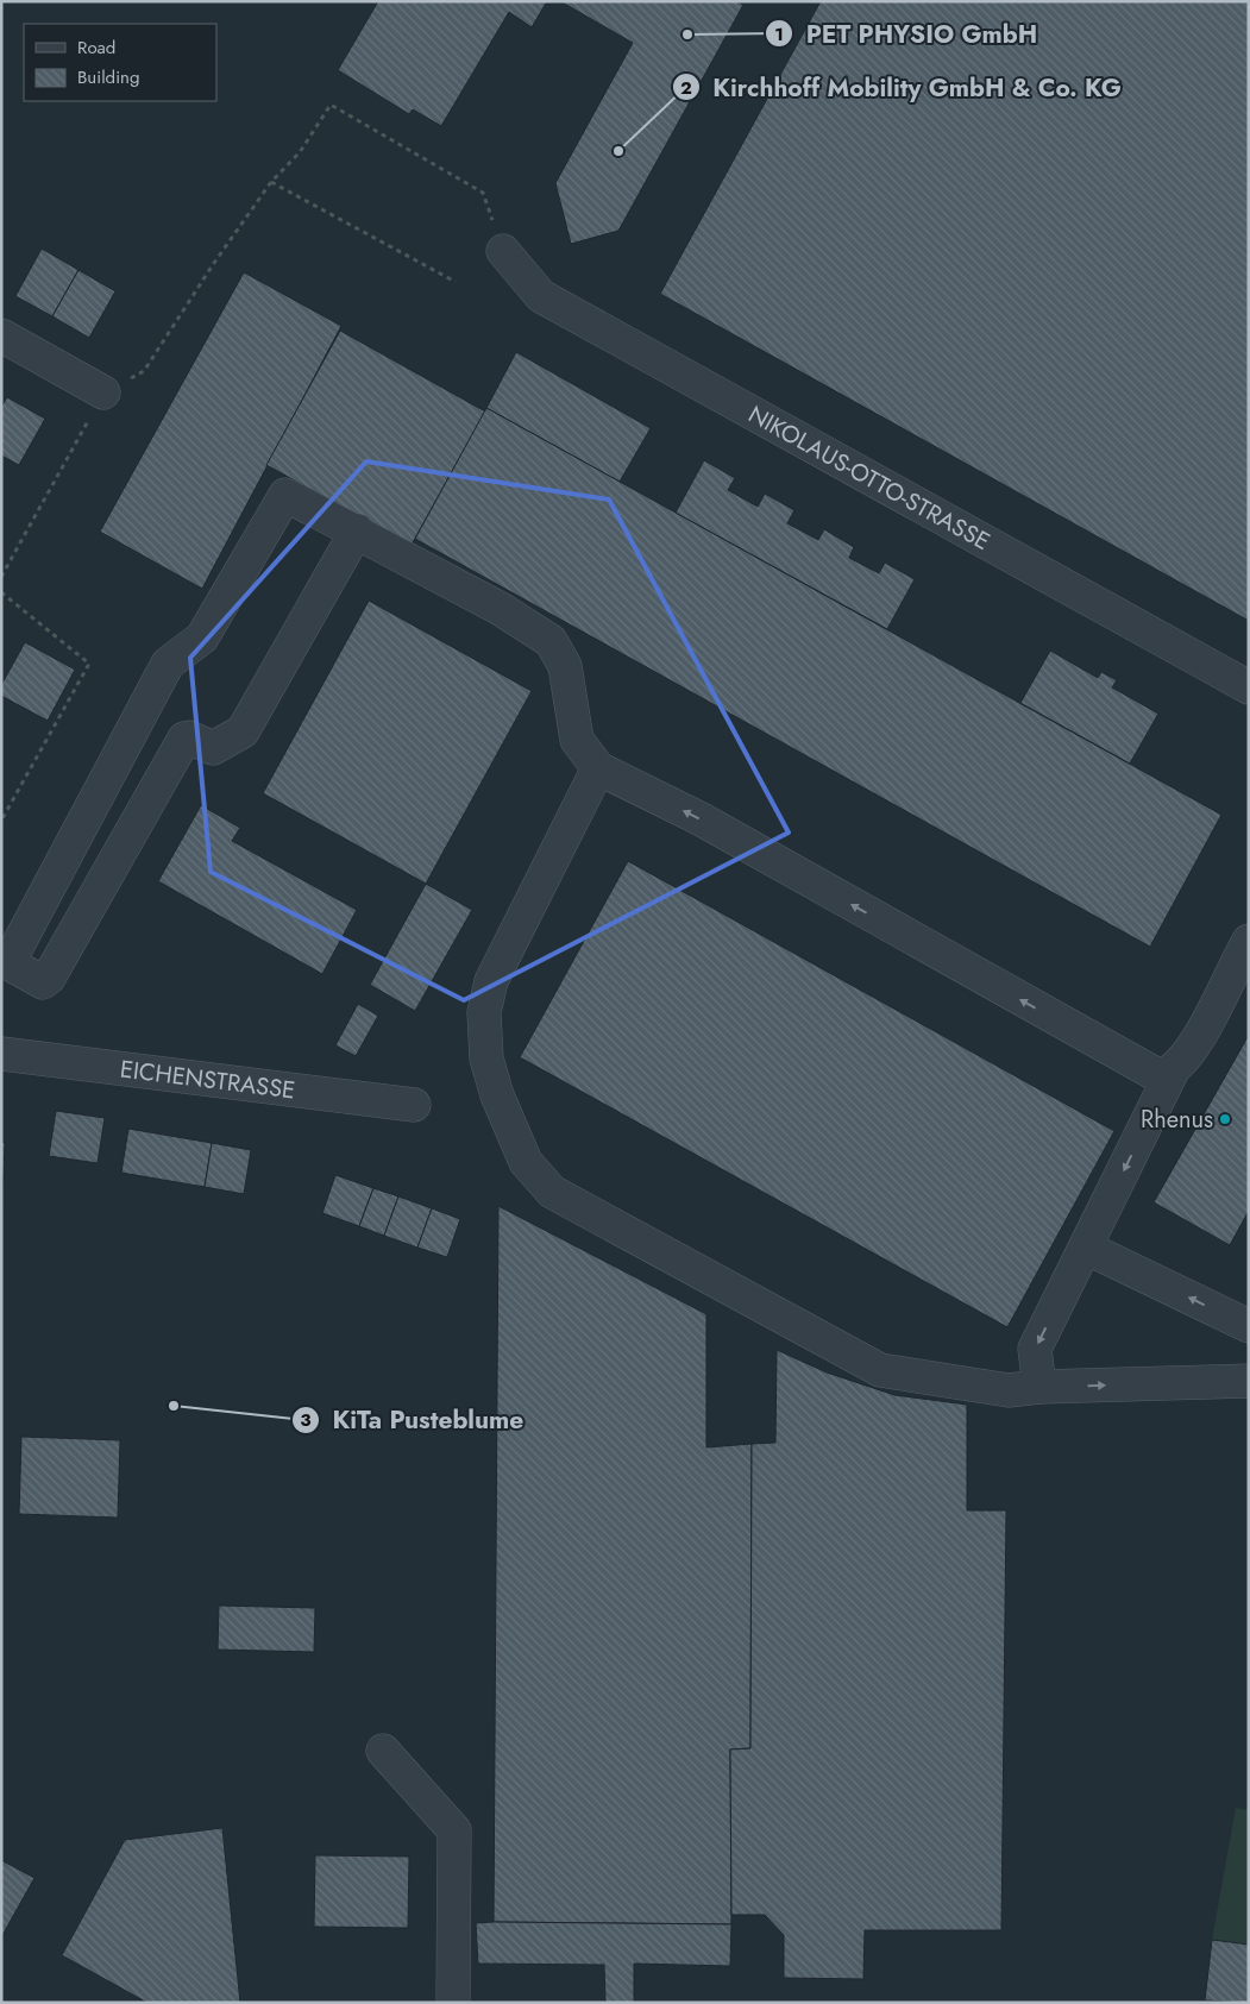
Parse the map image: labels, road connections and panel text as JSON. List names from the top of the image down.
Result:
{
  "streets": {
    "street": ["NIKOLAUS-OTTO-STRASSE", "EICHENSTRASSE"]
  },
  "places": [
    "PET PHYSIO GmbH",
    "Kirchhoff Mobility GmbH & Co. KG",
    "Rhenus",
    "KiTa Pusteblume"
  ],
  "legend": ["Road", "Building"]
}
